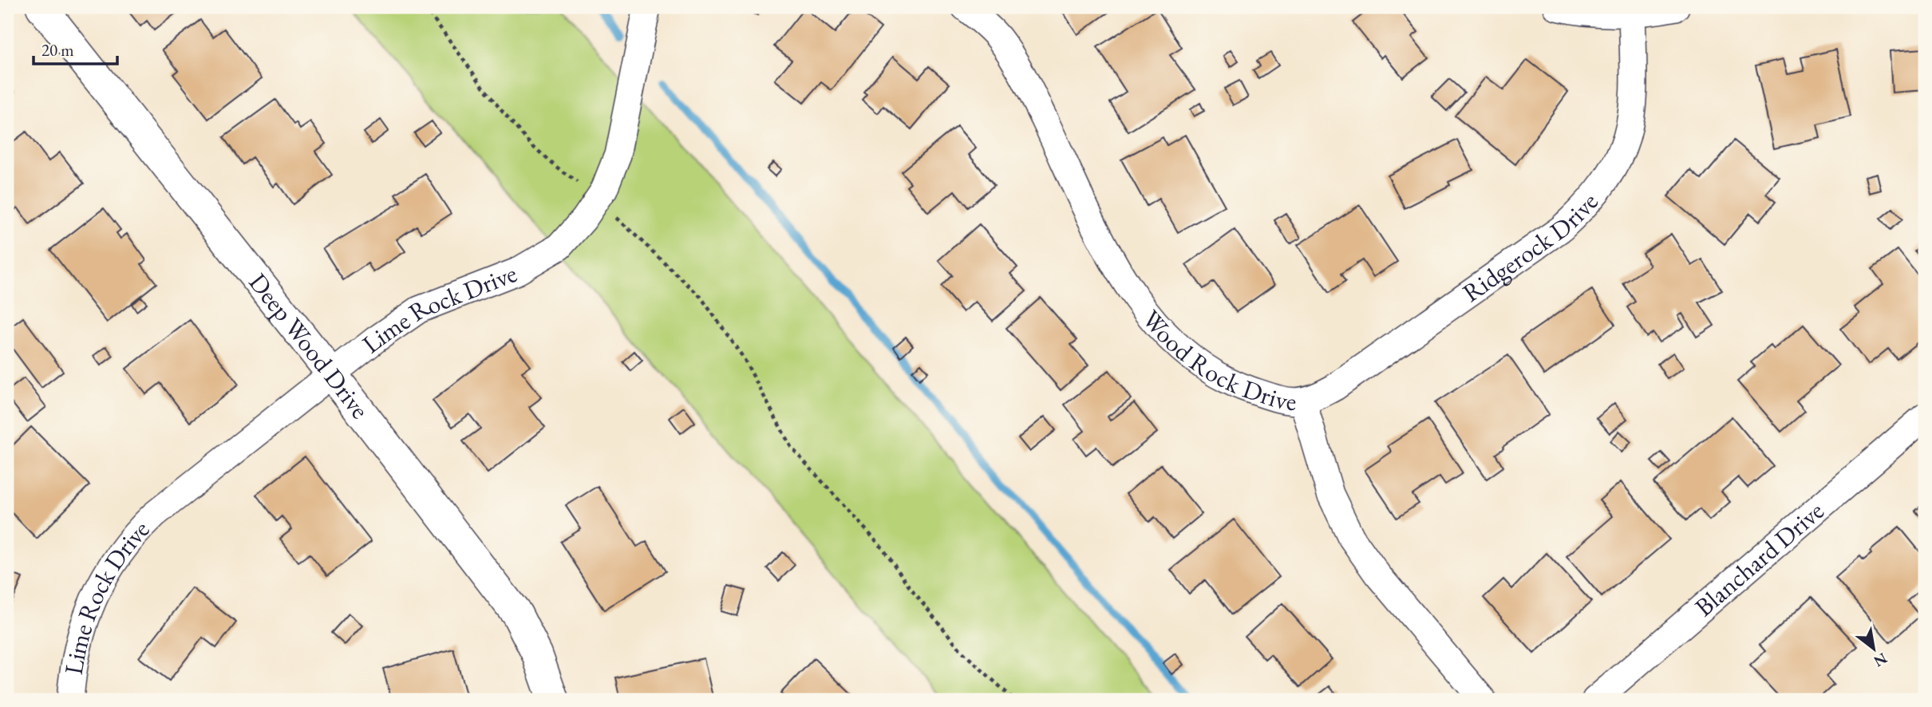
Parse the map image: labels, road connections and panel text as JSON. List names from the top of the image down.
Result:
{
  "streets": {
    "street": [
      "Ridgerock Drive",
      "Lime Rock Drive",
      "Deep Wood Drive",
      "Wood Rock Drive",
      "Blanchard Drive"
    ]
  },
  "crossings": [
    ["Ridgerock Drive", "Wood Rock Drive"],
    ["Lime Rock Drive", "Deep Wood Drive"]
  ],
  "scale_bar": "20 m",
  "north": "bottom right"
}
